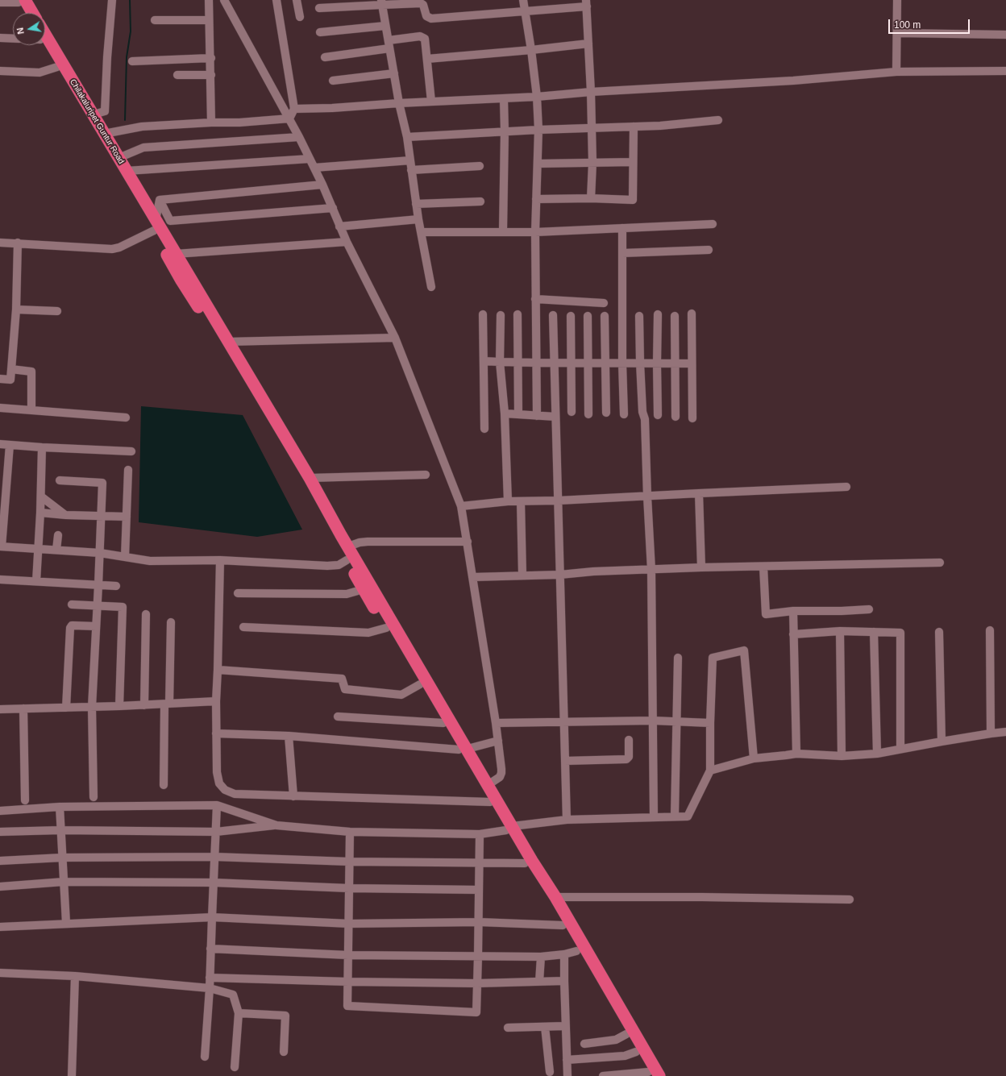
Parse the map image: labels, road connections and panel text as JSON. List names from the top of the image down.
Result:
{
  "streets": {
    "highway": ["Chilakaluripet Guntur Road"]
  },
  "scale_bar": "100 m",
  "north": "left"
}
